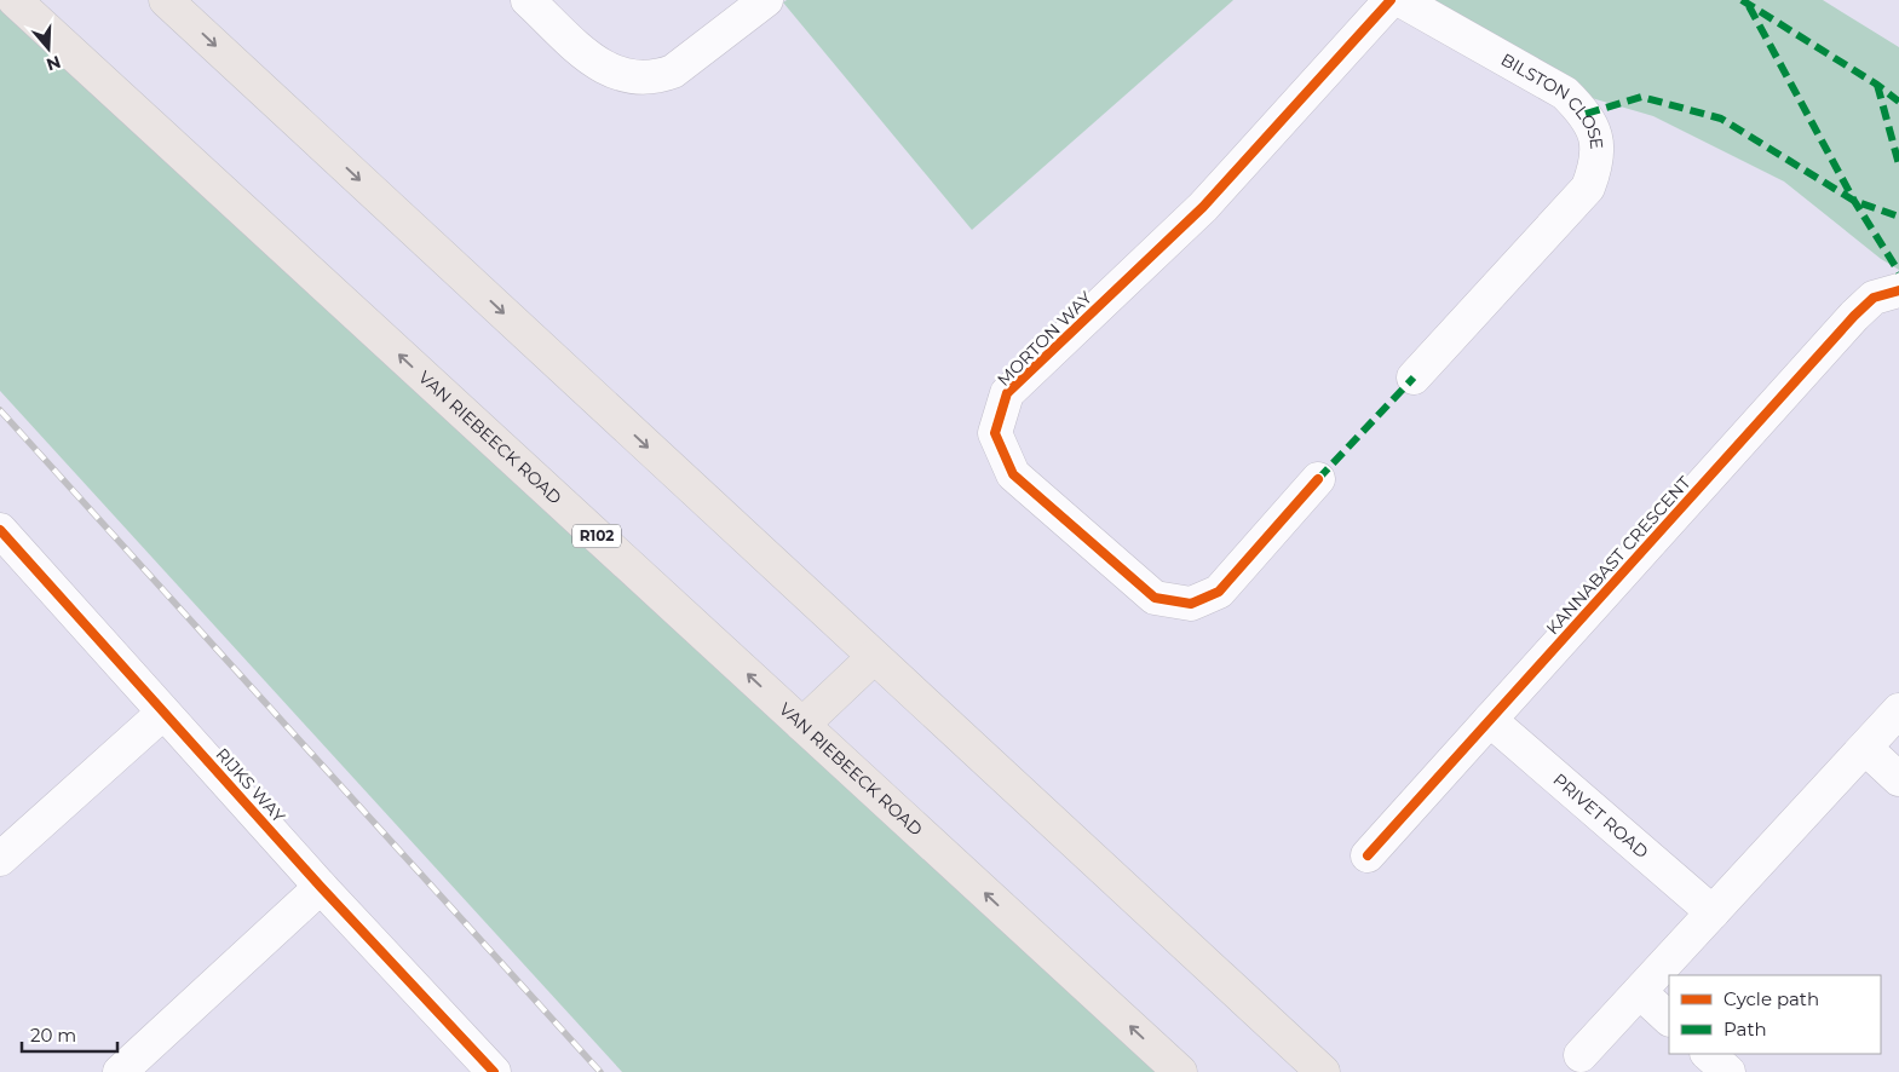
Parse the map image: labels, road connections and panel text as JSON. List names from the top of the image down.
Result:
{
  "streets": {
    "main road": ["VAN RIEBEECK ROAD", "R102"],
    "street": [
      "BILSTON CLOSE",
      "MORTON WAY",
      "KANNABAST CRESCENT",
      "RIJKS WAY",
      "PRIVET ROAD"
    ]
  },
  "crossings": [
    ["KANNABAST CRESCENT", "PRIVET ROAD"]
  ],
  "legend": ["Cycle path", "Path"],
  "scale_bar": "20 m",
  "north": "bottom"
}
